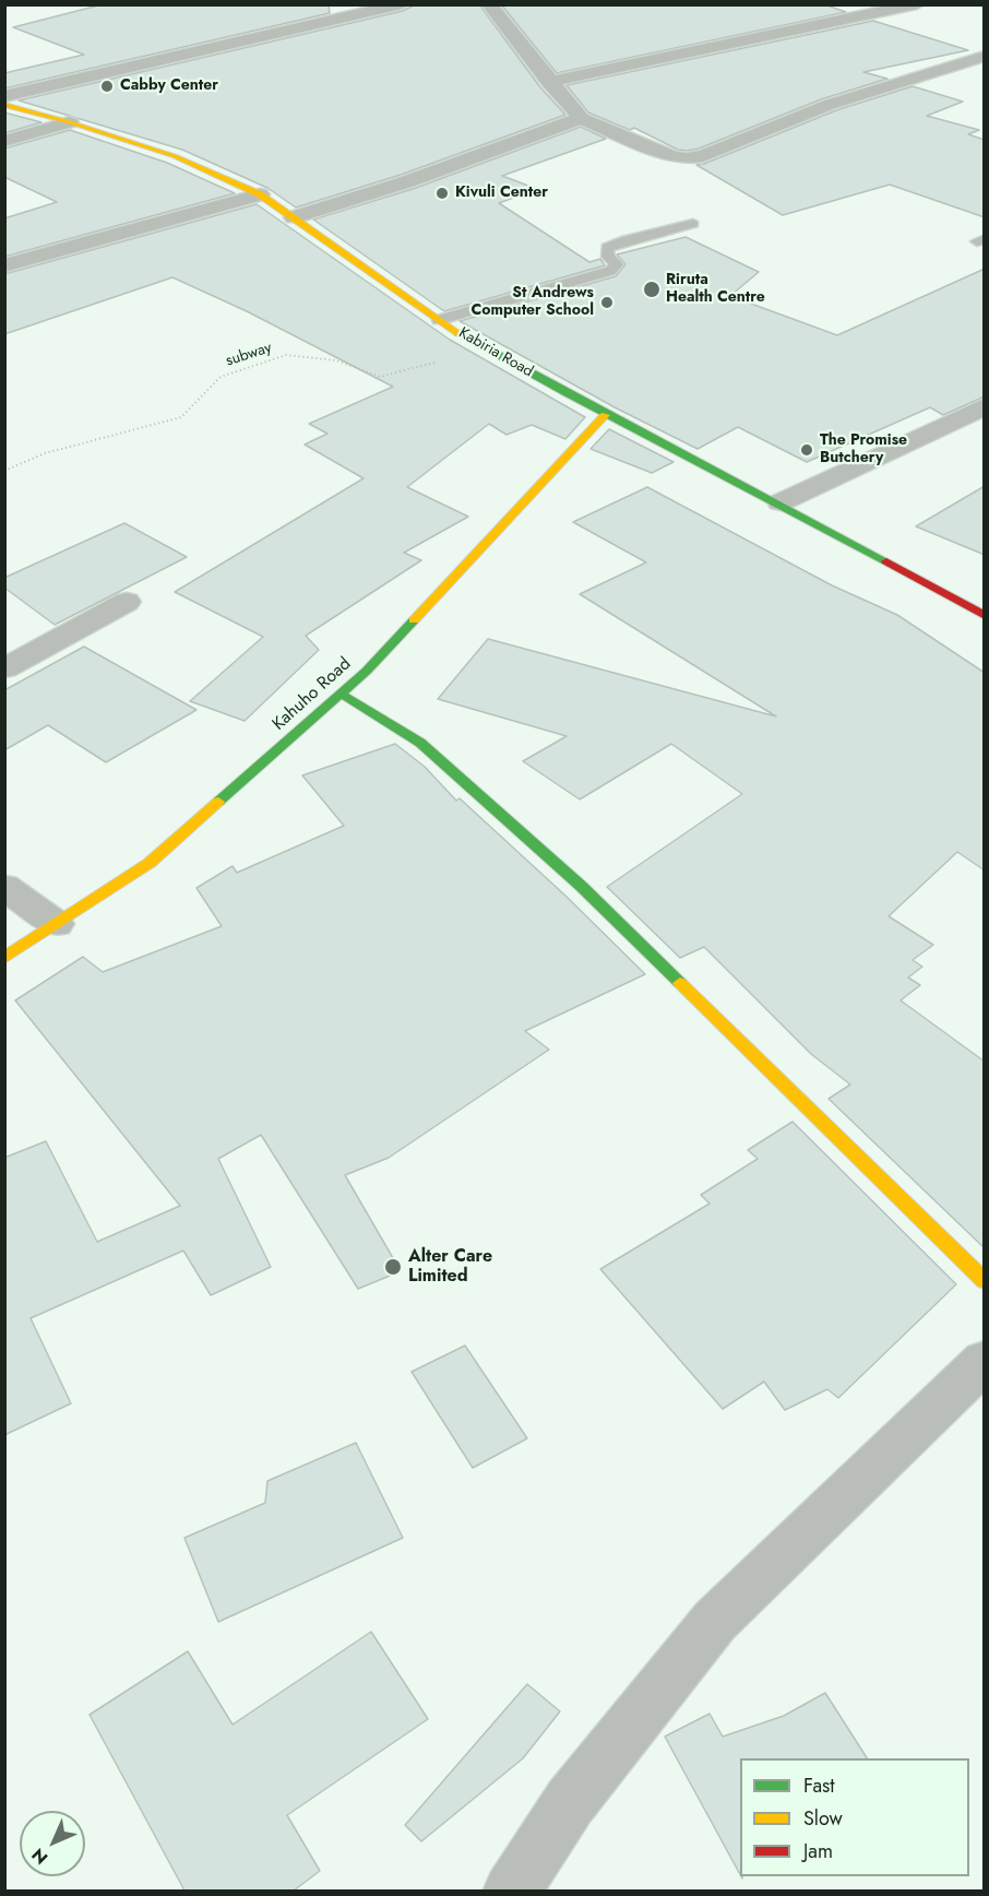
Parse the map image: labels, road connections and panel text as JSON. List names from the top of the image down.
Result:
{
  "streets": {
    "main road": ["Kabiria Road", "Kahuho Road"],
    "path": ["subway"]
  },
  "crossings": [
    ["Kabiria Road", "subway"],
    ["Kabiria Road", "Kahuho Road"]
  ],
  "places": [
    "Cabby Center",
    "Kivuli Center",
    "Riruta Health Centre",
    "St Andrews Computer School",
    "The Promise Butchery",
    "Alter Care Limited"
  ],
  "legend": ["Fast", "Slow", "Jam"],
  "north": "bottom left"
}
